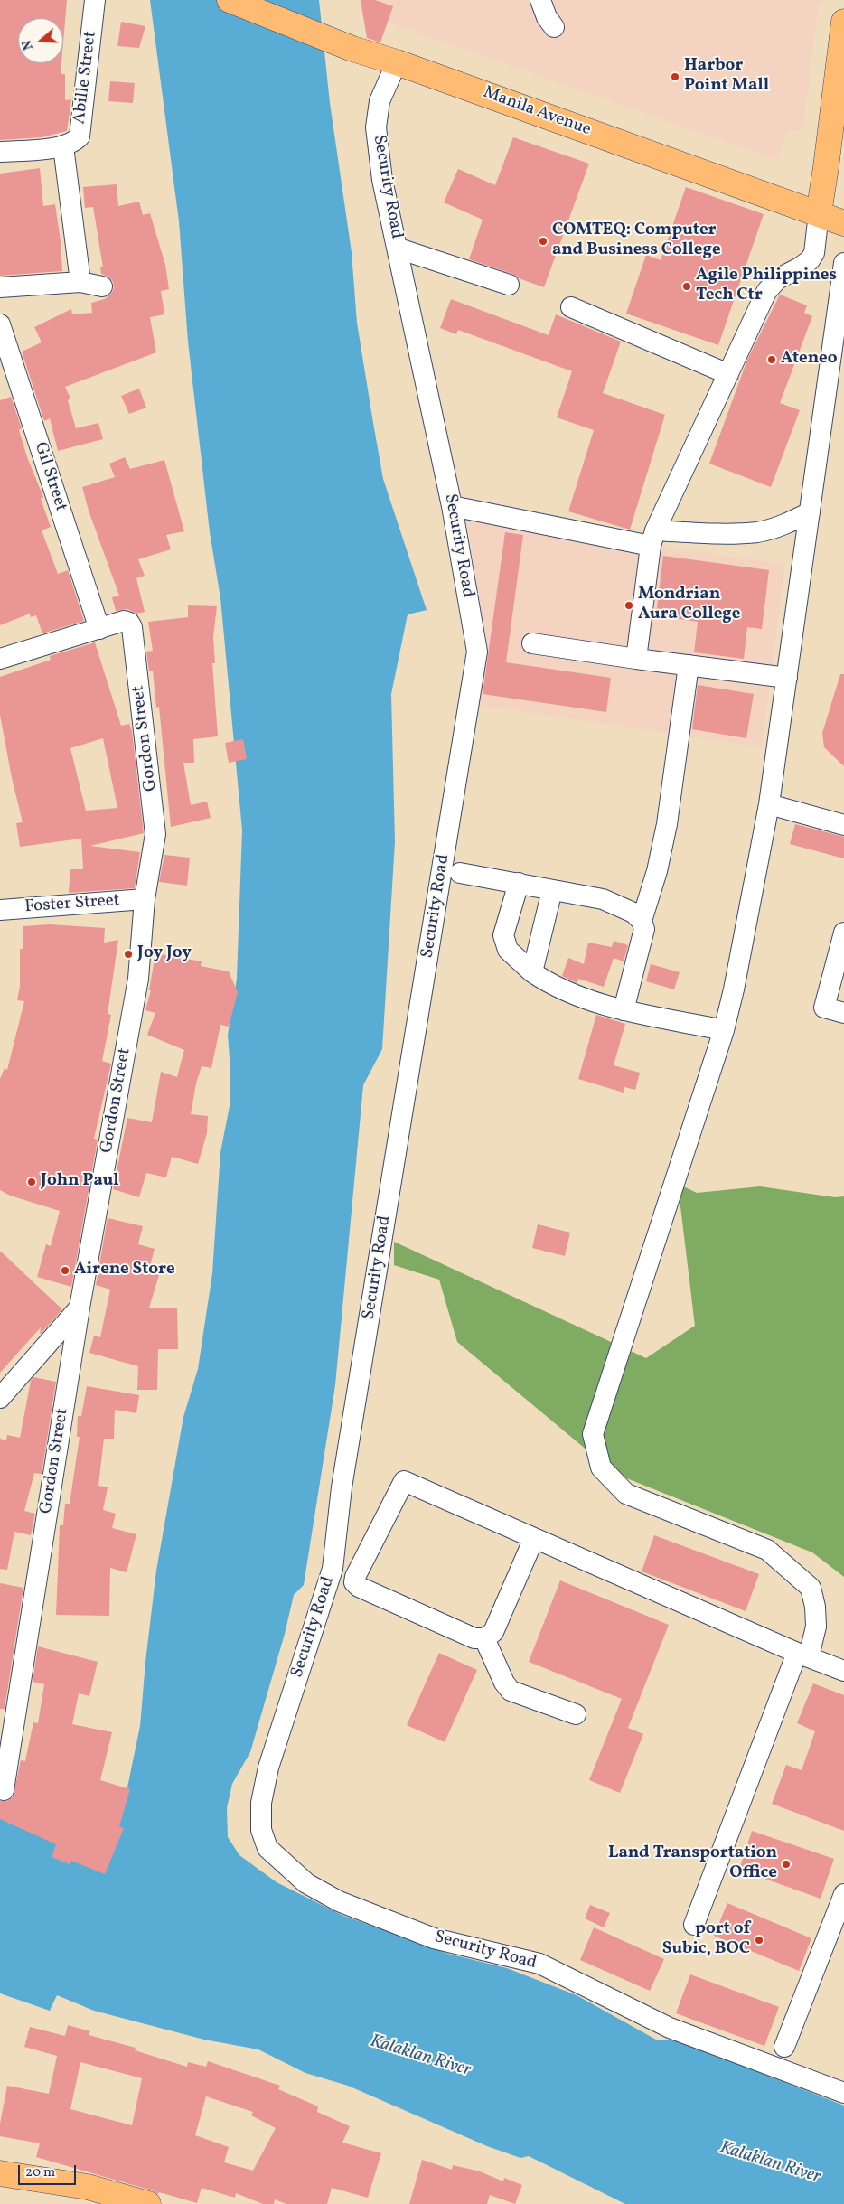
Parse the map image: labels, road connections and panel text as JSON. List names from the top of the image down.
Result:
{
  "streets": {
    "main road": ["Manila Avenue"],
    "street": [
      "Abille Street",
      "Security Road",
      "Gil Street",
      "Gordon Street",
      "Foster Street"
    ]
  },
  "crossings": [
    ["Manila Avenue", "Security Road"],
    ["Gil Street", "Gordon Street"],
    ["Gordon Street", "Foster Street"]
  ],
  "water": ["Kalaklan River"],
  "places": [
    "Harbor Point Mall",
    "COMTEQ: Computer and Business College",
    "Agile Philippines Tech Ctr",
    "Ateneo",
    "Mondrian Aura College",
    "Joy Joy",
    "John Paul",
    "Airene Store",
    "Land Transportation Office",
    "port of Subic, BOC"
  ],
  "scale_bar": "20 m",
  "north": "left"
}
